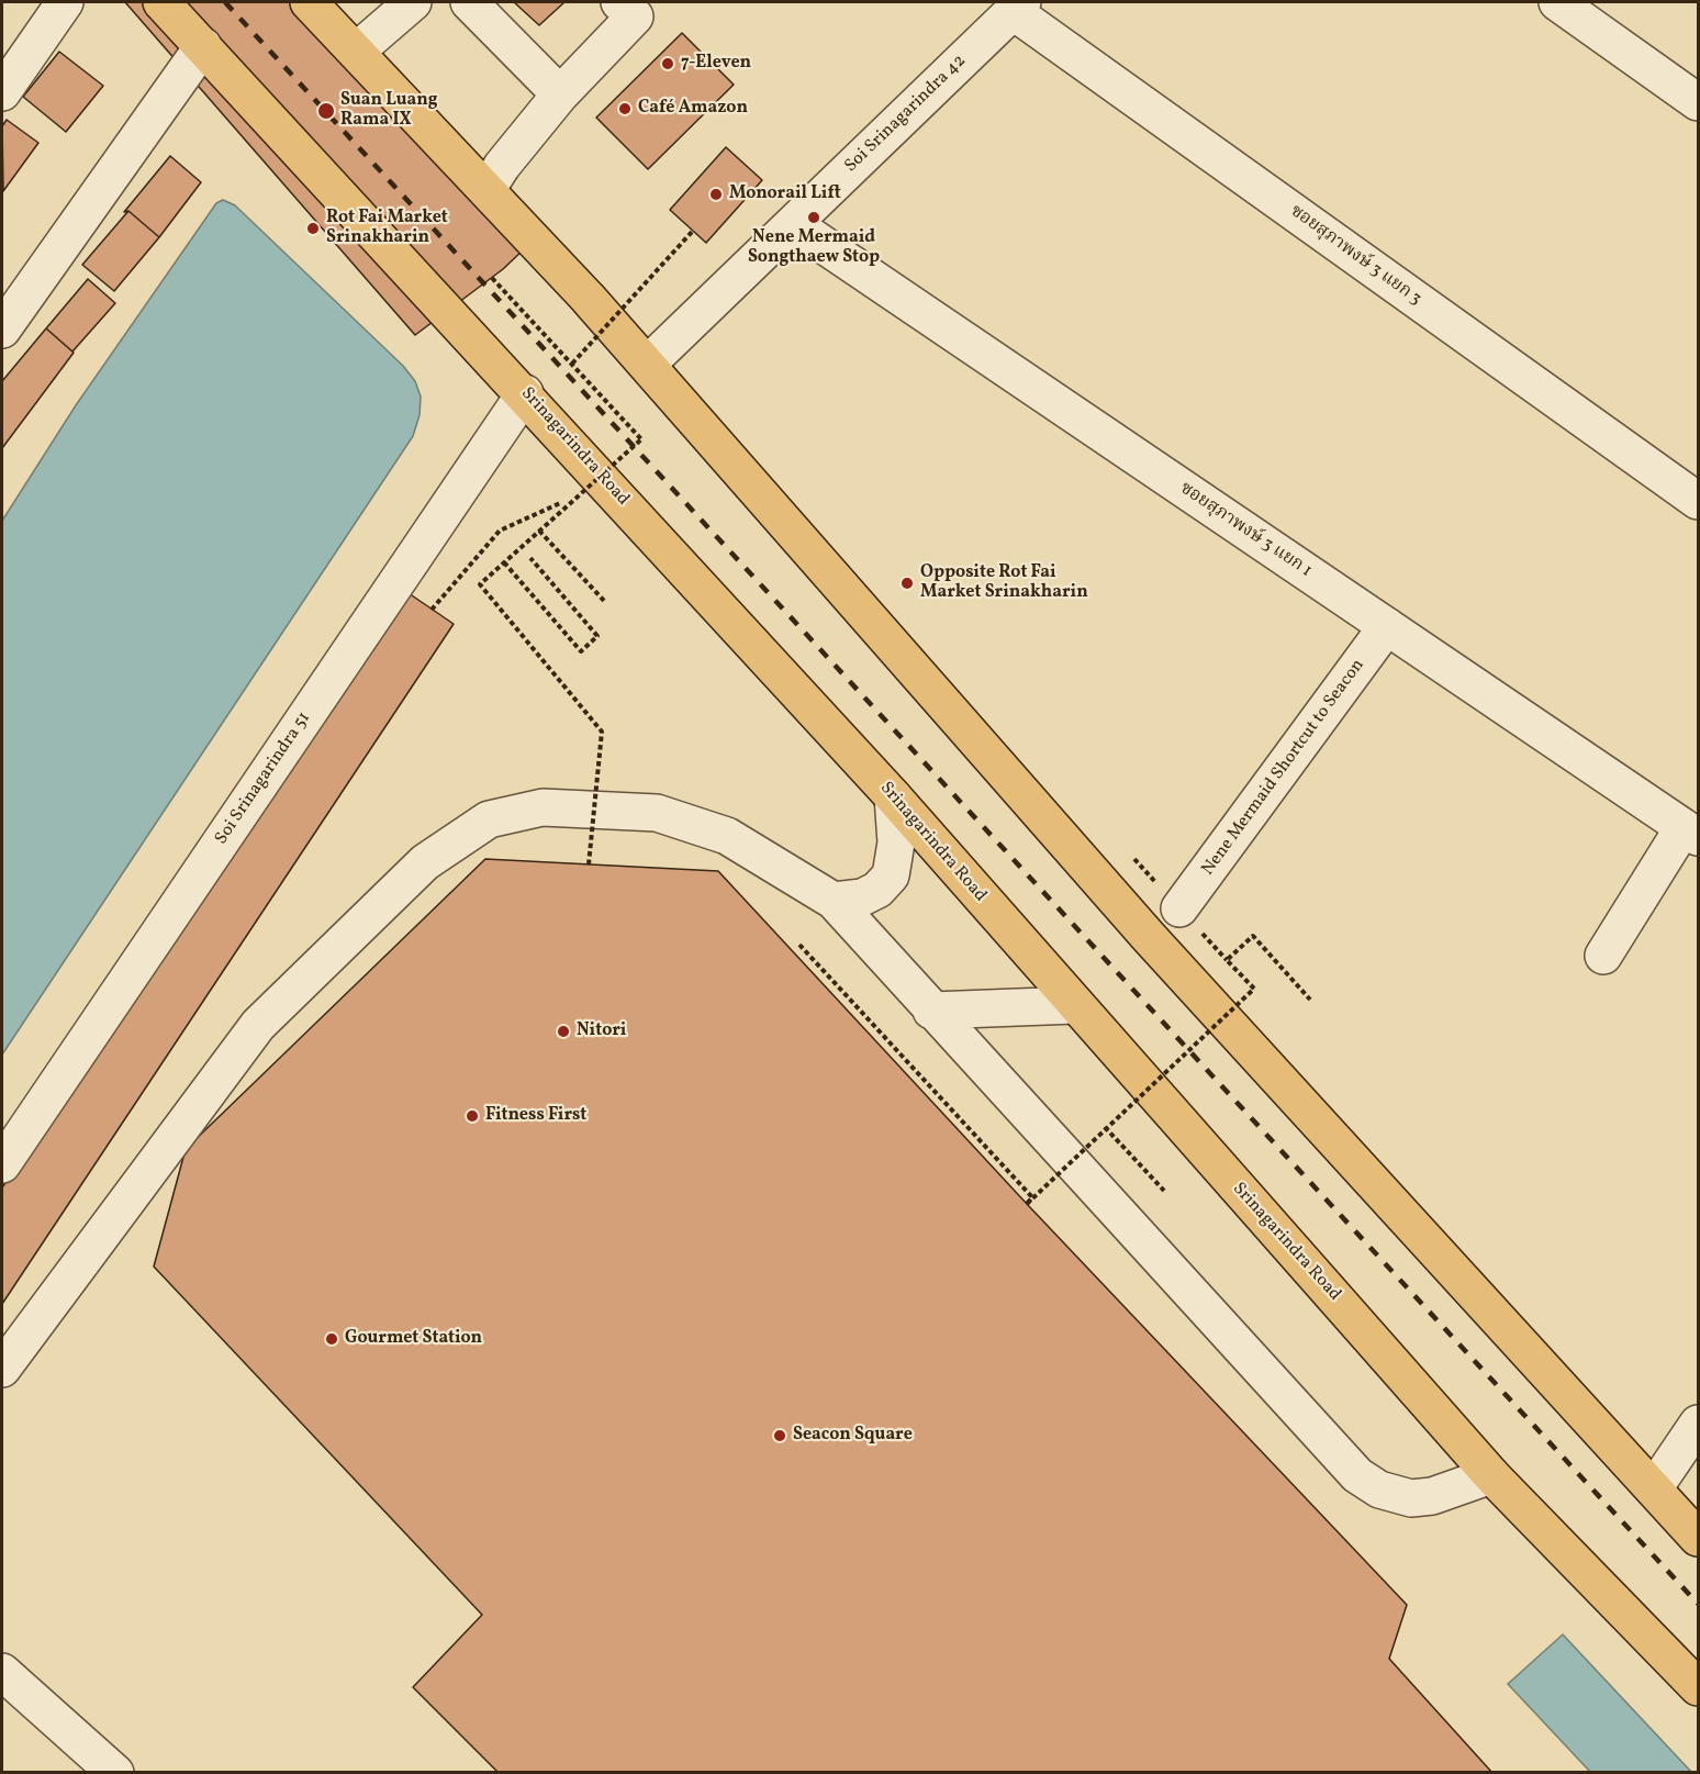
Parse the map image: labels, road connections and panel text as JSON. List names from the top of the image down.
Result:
{
  "streets": {
    "main road": ["Srinagarindra Road"],
    "street": [
      "Soi Srinagarindra 42",
      "ซอยสุภาพงษ์ 3 แยก 3",
      "ซอยสุภาพงษ์ 3 แยก 1",
      "Nene Mermaid Shortcut to Seacon",
      "Soi Srinagarindra 51"
    ]
  },
  "crossings": [
    ["Soi Srinagarindra 42", "ซอยสุภาพงษ์ 3 แยก 3"],
    ["Soi Srinagarindra 42", "ซอยสุภาพงษ์ 3 แยก 1"],
    ["Srinagarindra Road", "Soi Srinagarindra 51"],
    ["ซอยสุภาพงษ์ 3 แยก 1", "Nene Mermaid Shortcut to Seacon"]
  ],
  "places": [
    "7-Eleven",
    "Café Amazon",
    "Suan Luang Rama IX",
    "Monorail Lift",
    "Nene Mermaid Songthaew Stop",
    "Rot Fai Market Srinakharin",
    "Opposite Rot Fai Market Srinakharin",
    "Nitori",
    "Fitness First",
    "Gourmet Station",
    "Seacon Square"
  ]
}
